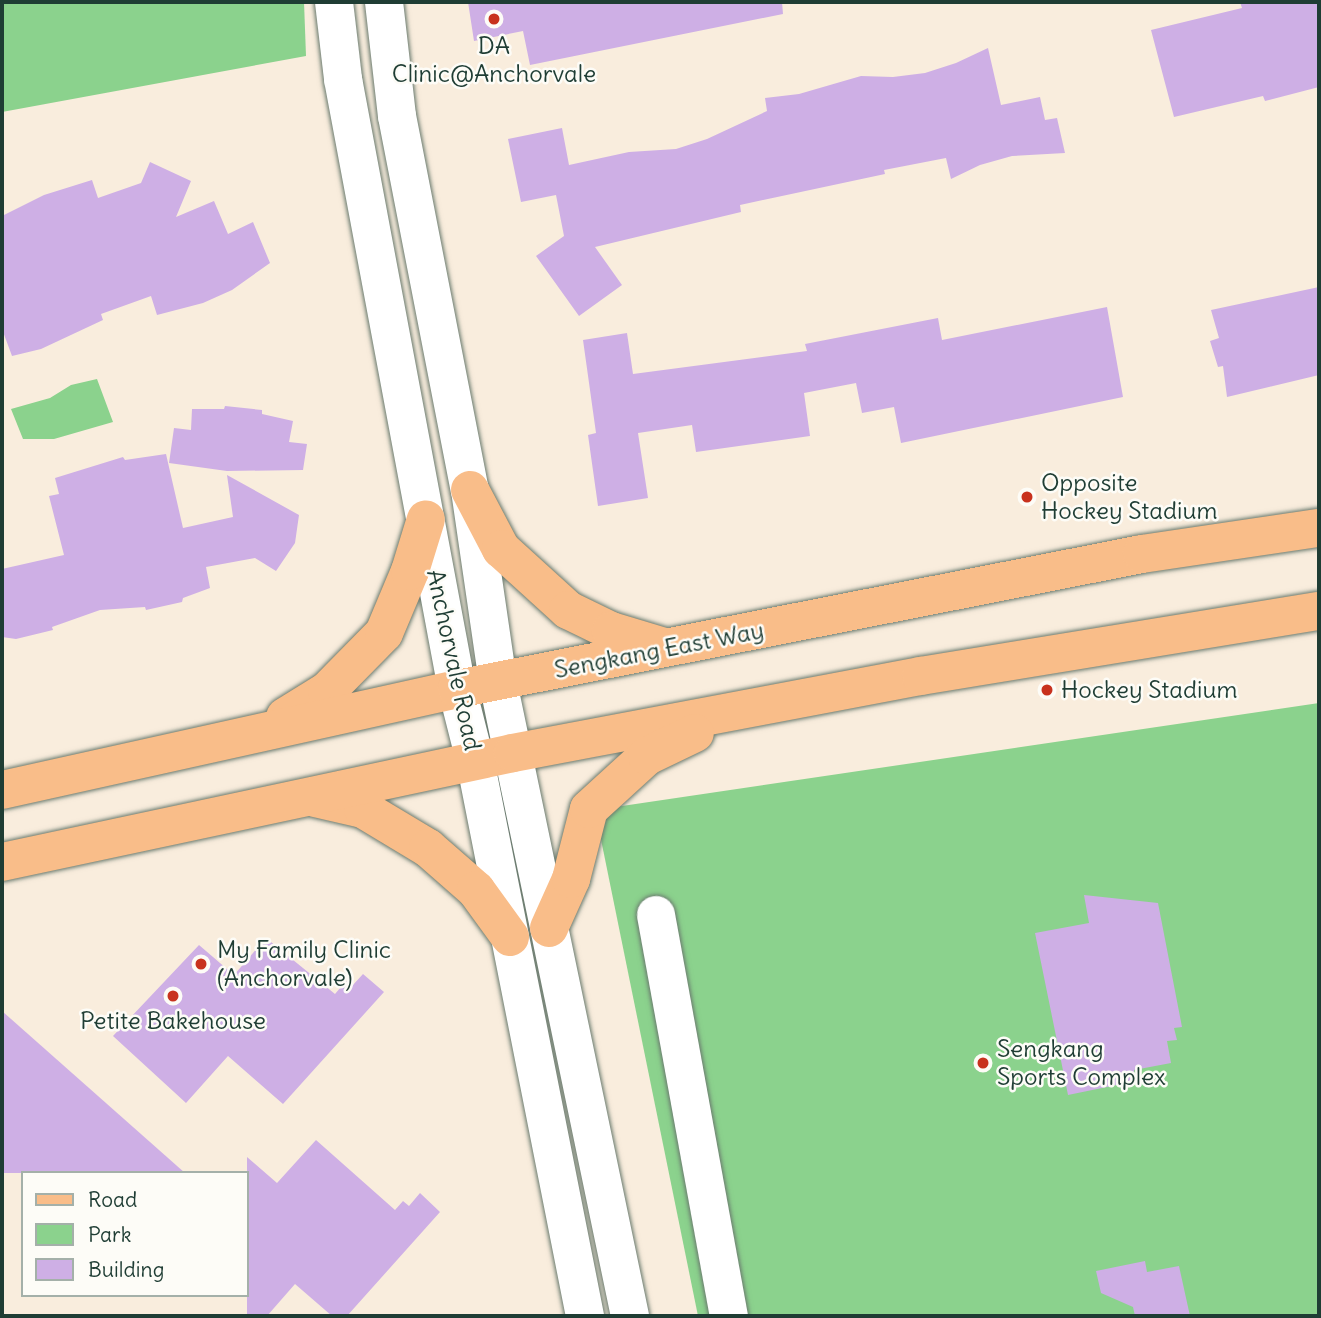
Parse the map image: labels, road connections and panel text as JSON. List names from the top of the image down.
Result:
{
  "streets": {
    "main road": ["Sengkang East Way"],
    "street": ["Anchorvale Road"]
  },
  "crossings": [
    ["Sengkang East Way", "Anchorvale Road"]
  ],
  "places": [
    "DA Clinic@Anchorvale",
    "Opposite Hockey Stadium",
    "Hockey Stadium",
    "My Family Clinic (Anchorvale)",
    "Petite Bakehouse",
    "Sengkang Sports Complex"
  ],
  "legend": ["Road", "Park", "Building"]
}
